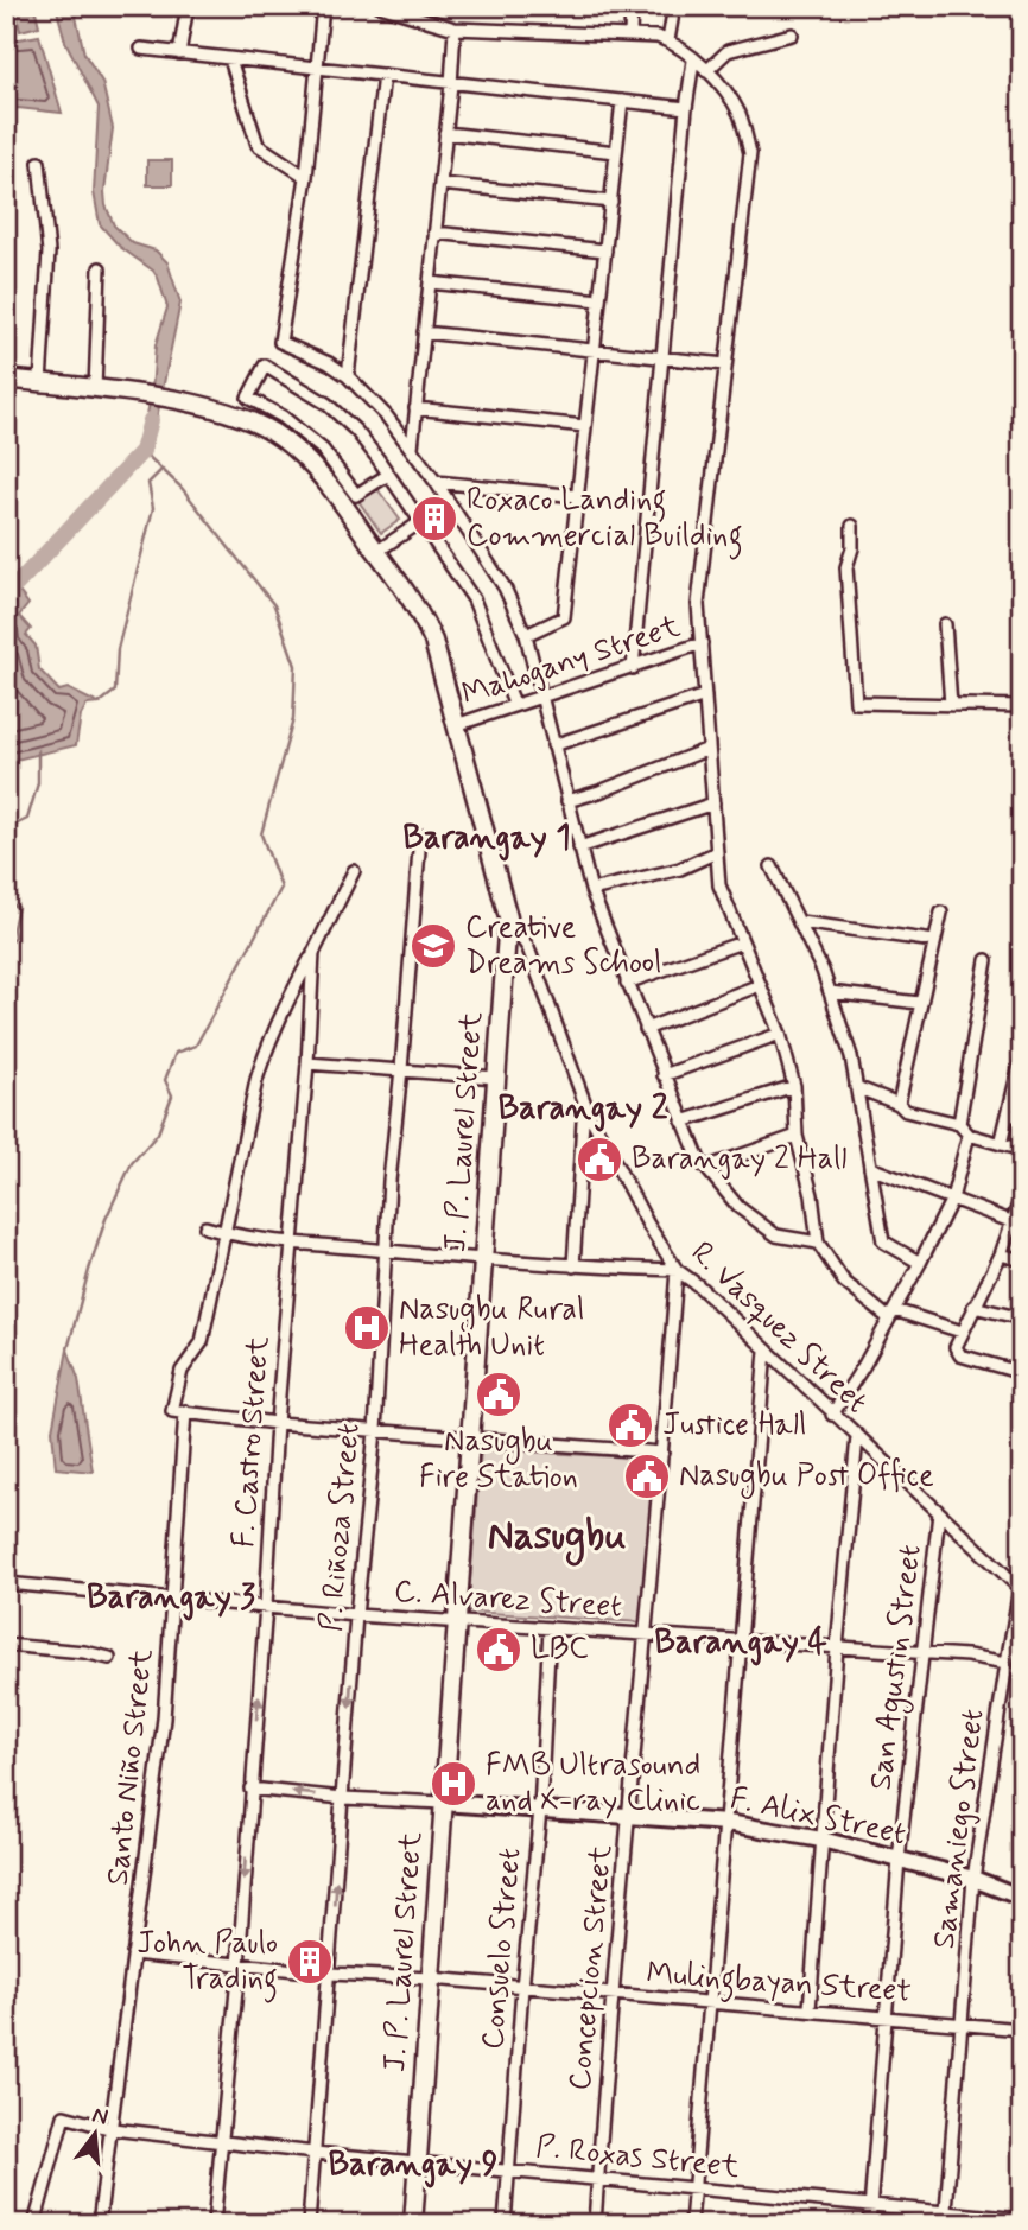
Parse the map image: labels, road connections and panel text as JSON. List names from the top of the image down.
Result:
{
  "streets": {
    "main road": ["J. P. Laurel Street", "F. Alix Street"],
    "street": [
      "Mahogany Street",
      "R. Vasquez Street",
      "F. Castro Street",
      "P. Riñoza Street",
      "C. Alvarez Street",
      "San Agustin Street",
      "Santo Niño Street",
      "Samaniego Street",
      "Consuelo Street",
      "Concepcion Street",
      "Mulingbayan Street",
      "P. Roxas Street"
    ]
  },
  "crossings": [
    ["Mahogany Street", "J. P. Laurel Street"],
    ["J. P. Laurel Street", "R. Vasquez Street"],
    ["J. P. Laurel Street", "C. Alvarez Street"],
    ["J. P. Laurel Street", "F. Alix Street"],
    ["J. P. Laurel Street", "Mulingbayan Street"],
    ["J. P. Laurel Street", "P. Roxas Street"],
    ["R. Vasquez Street", "San Agustin Street"],
    ["R. Vasquez Street", "Samaniego Street"],
    ["R. Vasquez Street", "Concepcion Street"],
    ["F. Castro Street", "C. Alvarez Street"],
    ["F. Castro Street", "Santo Niño Street"],
    ["F. Castro Street", "F. Alix Street"],
    ["F. Castro Street", "Mulingbayan Street"],
    ["F. Castro Street", "P. Roxas Street"],
    ["P. Riñoza Street", "C. Alvarez Street"],
    ["P. Riñoza Street", "F. Alix Street"],
    ["P. Riñoza Street", "Mulingbayan Street"],
    ["P. Riñoza Street", "P. Roxas Street"],
    ["C. Alvarez Street", "San Agustin Street"],
    ["C. Alvarez Street", "Santo Niño Street"],
    ["C. Alvarez Street", "Samaniego Street"],
    ["C. Alvarez Street", "Consuelo Street"],
    ["C. Alvarez Street", "Concepcion Street"],
    ["San Agustin Street", "F. Alix Street"],
    ["San Agustin Street", "Mulingbayan Street"],
    ["San Agustin Street", "P. Roxas Street"],
    ["Santo Niño Street", "Mulingbayan Street"],
    ["Santo Niño Street", "P. Roxas Street"],
    ["F. Alix Street", "Samaniego Street"],
    ["F. Alix Street", "Consuelo Street"],
    ["F. Alix Street", "Concepcion Street"],
    ["Samaniego Street", "Mulingbayan Street"],
    ["Samaniego Street", "P. Roxas Street"],
    ["Consuelo Street", "Mulingbayan Street"],
    ["Consuelo Street", "P. Roxas Street"],
    ["Concepcion Street", "Mulingbayan Street"],
    ["Concepcion Street", "P. Roxas Street"]
  ],
  "districts": [
    "Barangay 1",
    "Barangay 2",
    "Nasugbu",
    "Barangay 3",
    "Barangay 4",
    "Barangay 9"
  ],
  "places": {
    "building": ["Roxaco Landing Commercial Building", "John Paulo Trading"],
    "school or university": ["Creative Dreams School"],
    "public building": [
      "Barangay 2 Hall",
      "Nasugbu Fire Station",
      "Justice Hall",
      "Nasugbu Post Office",
      "LBC"
    ],
    "hospital": ["Nasugbu Rural Health Unit", "FMB Ultrasound and X-ray Clinic"]
  },
  "north": "top"
}
